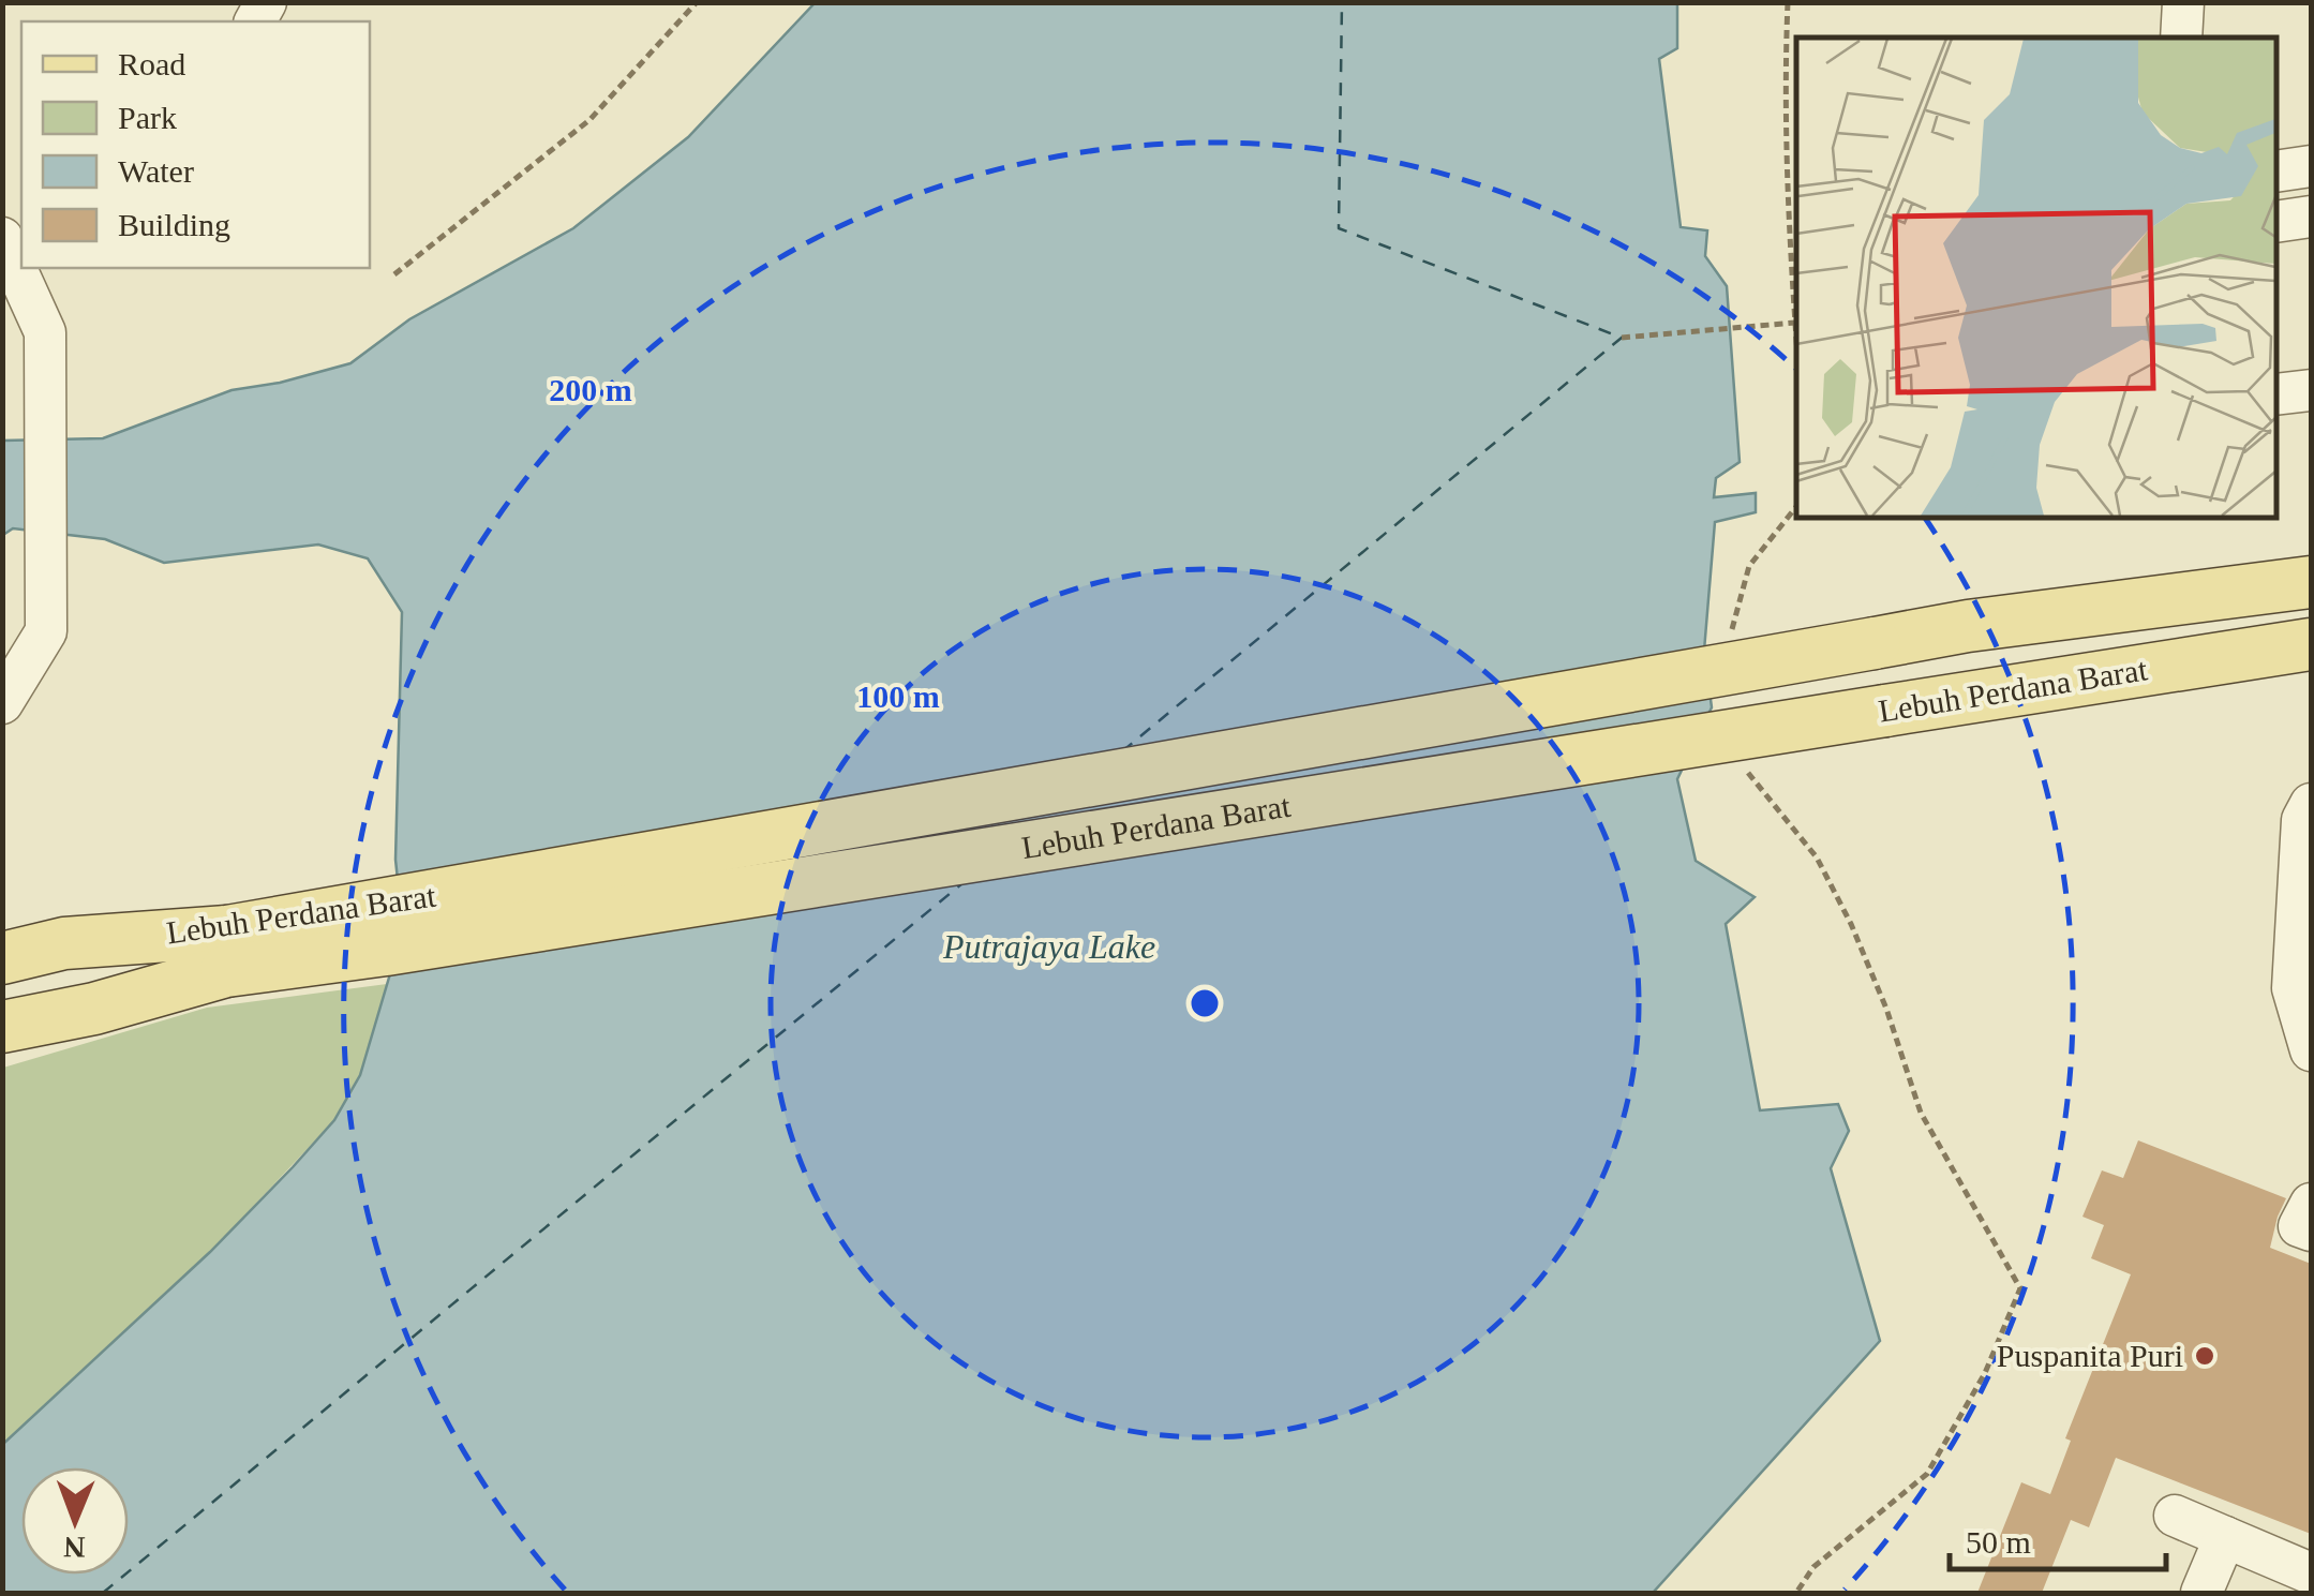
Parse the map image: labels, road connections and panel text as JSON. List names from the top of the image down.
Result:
{
  "streets": {
    "main road": ["Lebuh Perdana Barat"]
  },
  "water": ["Putrajaya Lake"],
  "places": ["Puspanita Puri"],
  "legend": [
    "Road",
    "Park",
    "Water",
    "Building"
  ],
  "scale_bar": "50 m",
  "north": "bottom",
  "rings": ["200 m", "100 m"]
}
